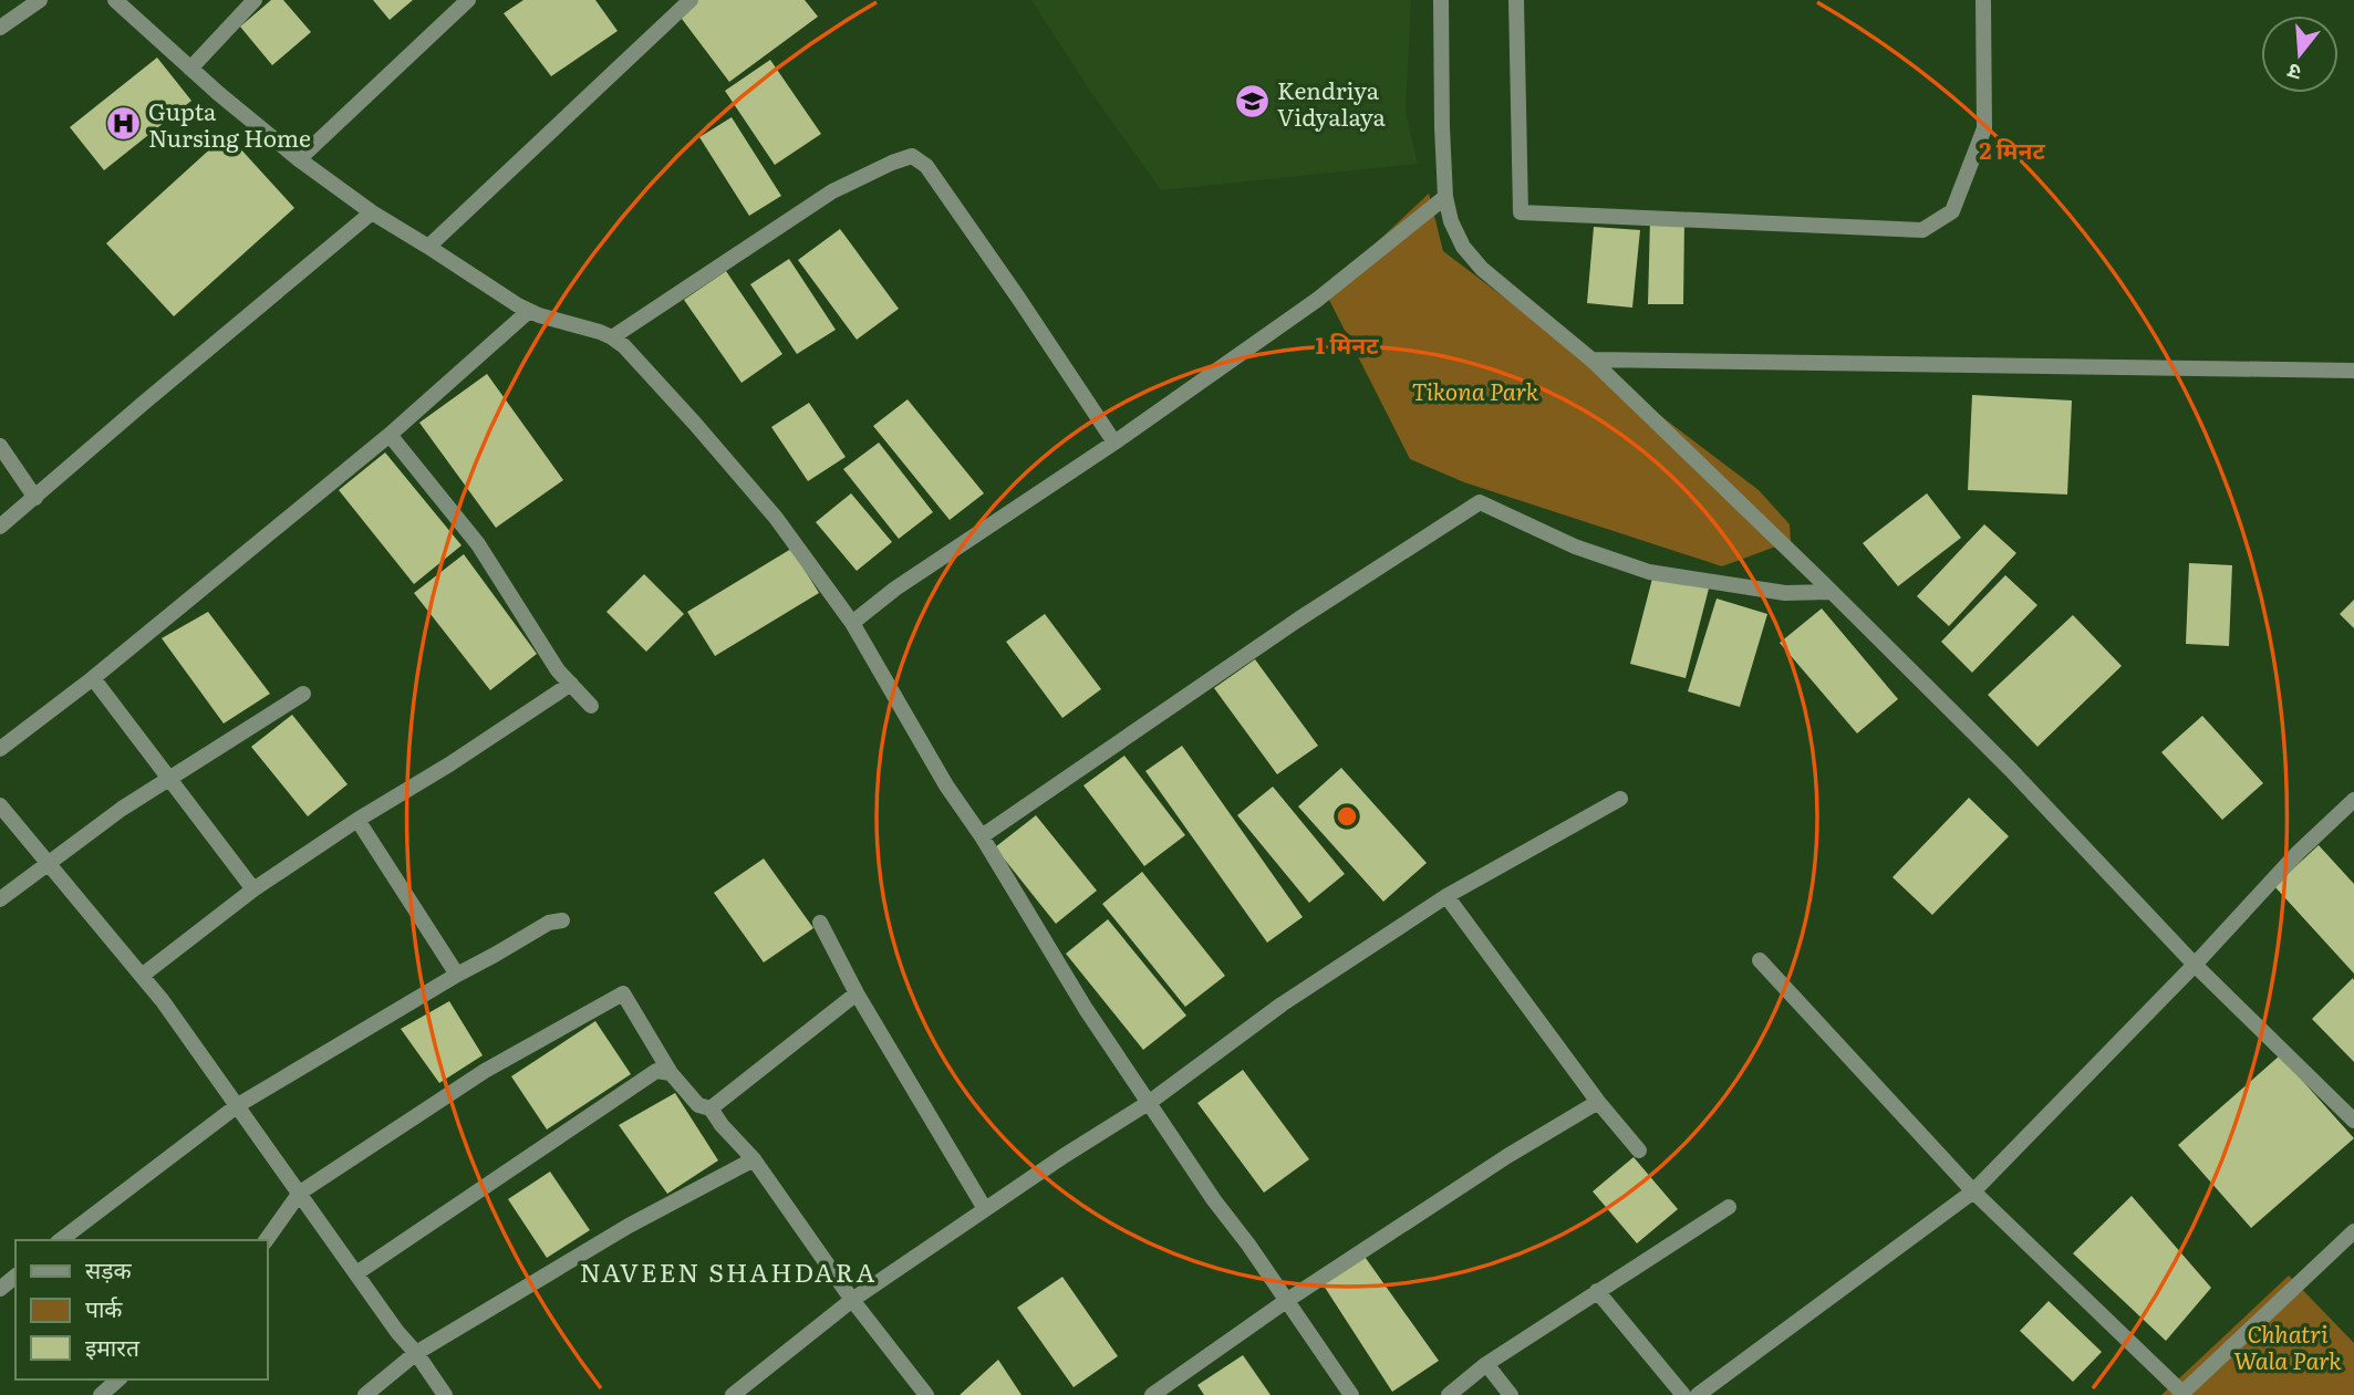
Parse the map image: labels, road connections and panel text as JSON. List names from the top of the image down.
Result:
{
  "districts": ["NAVEEN SHAHDARA"],
  "parks": ["Tikona Park", "Chhatri Wala Park"],
  "places": {
    "school or university": ["Kendriya Vidyalaya"],
    "hospital": ["Gupta Nursing Home"]
  },
  "legend": ["सड़क", "पार्क", "इमारत"],
  "north": "bottom",
  "rings": ["2 मिनट", "1 मिनट"]
}
